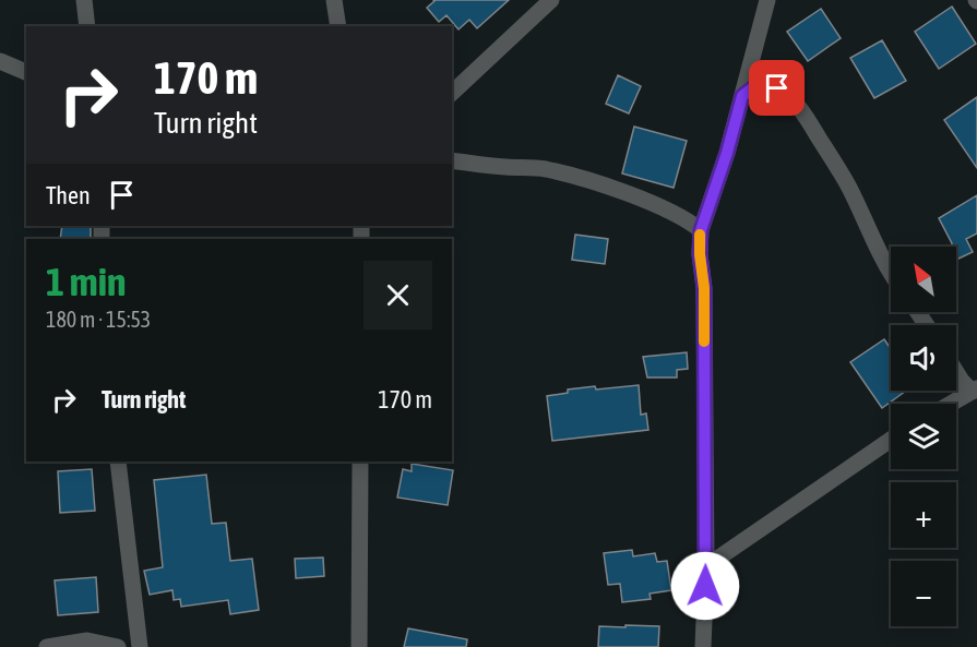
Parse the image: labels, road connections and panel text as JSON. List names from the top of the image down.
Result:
{
  "north": "top left",
  "page": {
    "turn": ["170 m", "Turn right"],
    "then": "Then",
    "heading": ["1 min", "180 m · 15:53"],
    "map_buttons": ["+", "−"],
    "list": [
      {
        "name": "Turn right",
        "value": "170 m"
      }
    ]
  }
}
